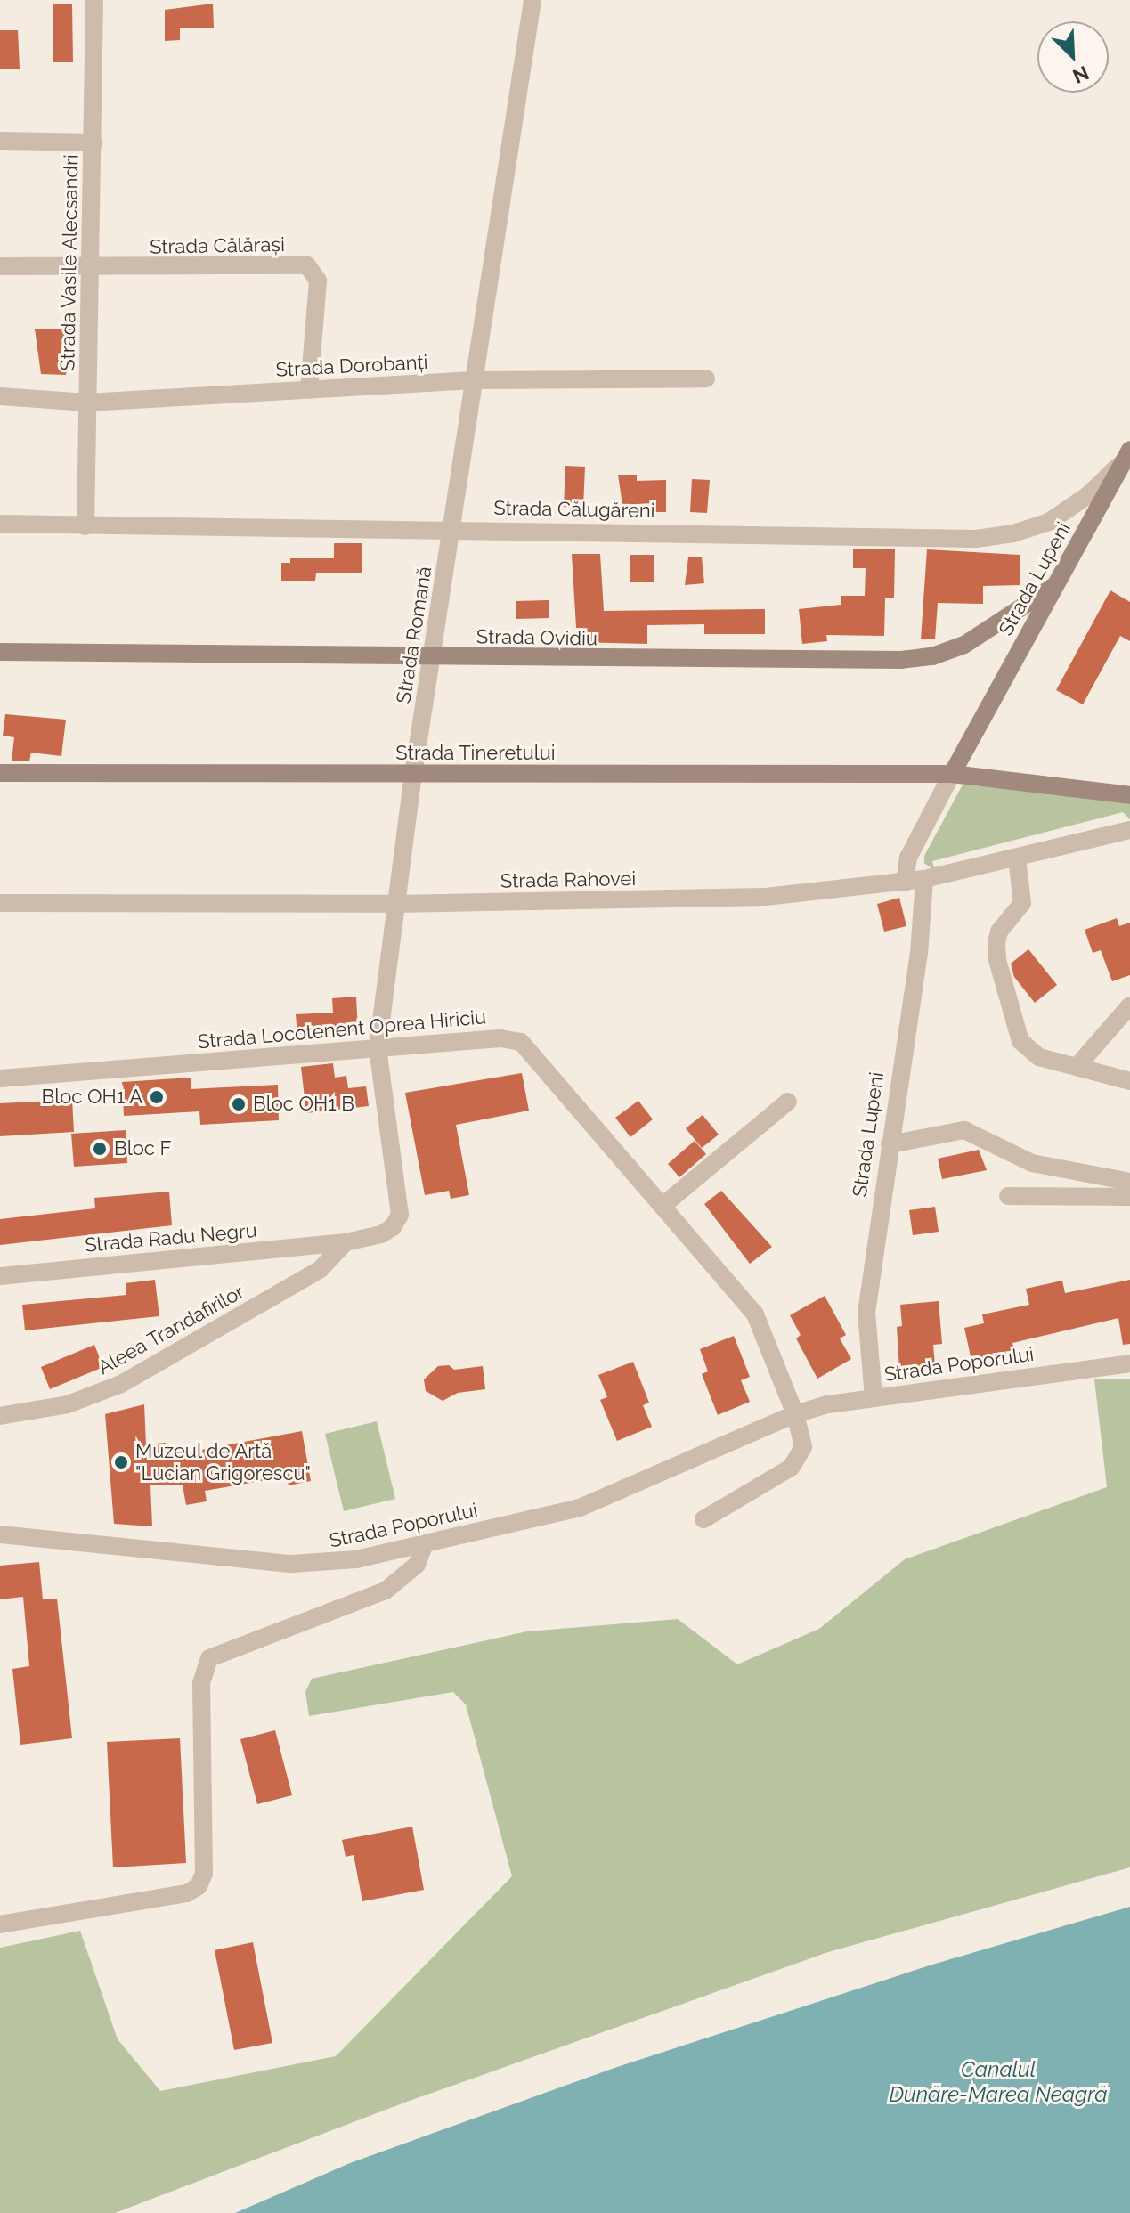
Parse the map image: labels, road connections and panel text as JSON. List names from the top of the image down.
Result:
{
  "streets": {
    "main road": ["Strada Lupeni", "Strada Ovidiu", "Strada Tineretului"],
    "street": [
      "Strada Călărași",
      "Strada Vasile Alecsandri",
      "Strada Dorobanți",
      "Strada Călugăreni",
      "Strada Romană",
      "Strada Rahovei",
      "Strada Locotenent Oprea Hiriciu",
      "Strada Radu Negru",
      "Aleea Trandafirilor",
      "Strada Poporului"
    ]
  },
  "crossings": [
    ["Strada Călărași", "Strada Vasile Alecsandri"],
    ["Strada Călărași", "Strada Dorobanți"],
    ["Strada Vasile Alecsandri", "Strada Dorobanți"],
    ["Strada Vasile Alecsandri", "Strada Călugăreni"],
    ["Strada Dorobanți", "Strada Romană"],
    ["Strada Călugăreni", "Strada Lupeni"],
    ["Strada Călugăreni", "Strada Romană"],
    ["Strada Lupeni", "Strada Ovidiu"],
    ["Strada Lupeni", "Strada Tineretului"],
    ["Strada Lupeni", "Strada Rahovei"],
    ["Strada Lupeni", "Strada Poporului"],
    ["Strada Romană", "Strada Ovidiu"],
    ["Strada Romană", "Strada Tineretului"],
    ["Strada Romană", "Strada Rahovei"],
    ["Strada Romană", "Strada Locotenent Oprea Hiriciu"],
    ["Strada Romană", "Strada Radu Negru"],
    ["Strada Romană", "Aleea Trandafirilor"],
    ["Strada Locotenent Oprea Hiriciu", "Strada Poporului"],
    ["Strada Radu Negru", "Aleea Trandafirilor"]
  ],
  "water": ["Canalul Dunăre-Marea Neagră"],
  "places": [
    "Bloc OH1 A",
    "Bloc OH1 B",
    "Bloc F",
    "Muzeul de Artă \"Lucian Grigorescu\""
  ],
  "north": "bottom right"
}
